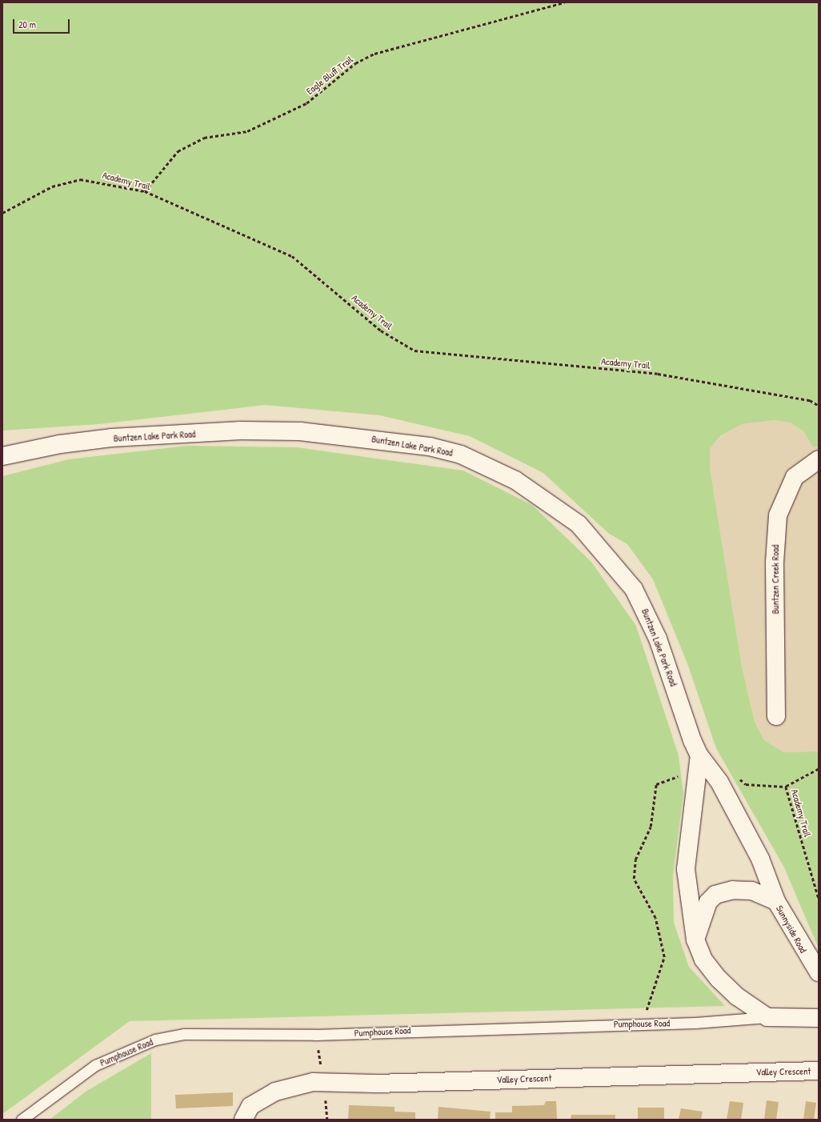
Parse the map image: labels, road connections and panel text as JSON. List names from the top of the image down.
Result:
{
  "streets": {
    "street": [
      "Buntzen Lake Park Road",
      "Buntzen Creek Road",
      "Sunnyside Road",
      "Valley Crescent"
    ],
    "lane": ["Pumphouse Road"],
    "path": ["Eagle Bluff Trail", "Academy Trail"]
  },
  "crossings": [
    ["Eagle Bluff Trail", "Academy Trail"],
    ["Buntzen Lake Park Road", "Sunnyside Road"]
  ],
  "scale_bar": "20 m"
}
